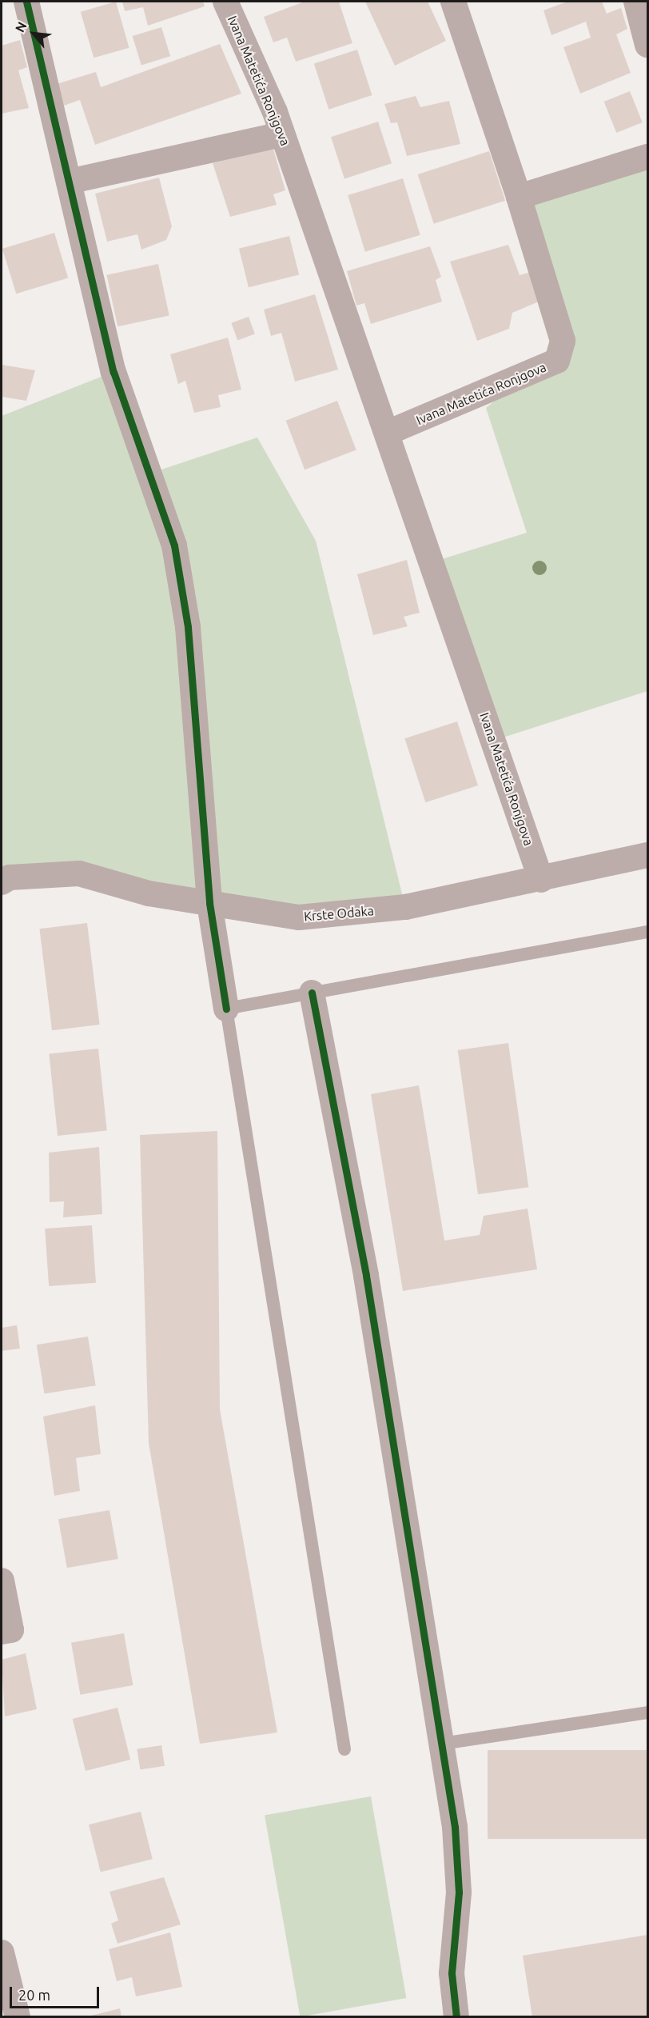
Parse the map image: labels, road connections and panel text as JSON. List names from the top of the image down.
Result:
{
  "streets": {
    "street": ["Ivana Matetića Ronjgova", "Krste Odaka"]
  },
  "crossings": [
    ["Ivana Matetića Ronjgova", "Krste Odaka"]
  ],
  "scale_bar": "20 m",
  "north": "top left"
}
